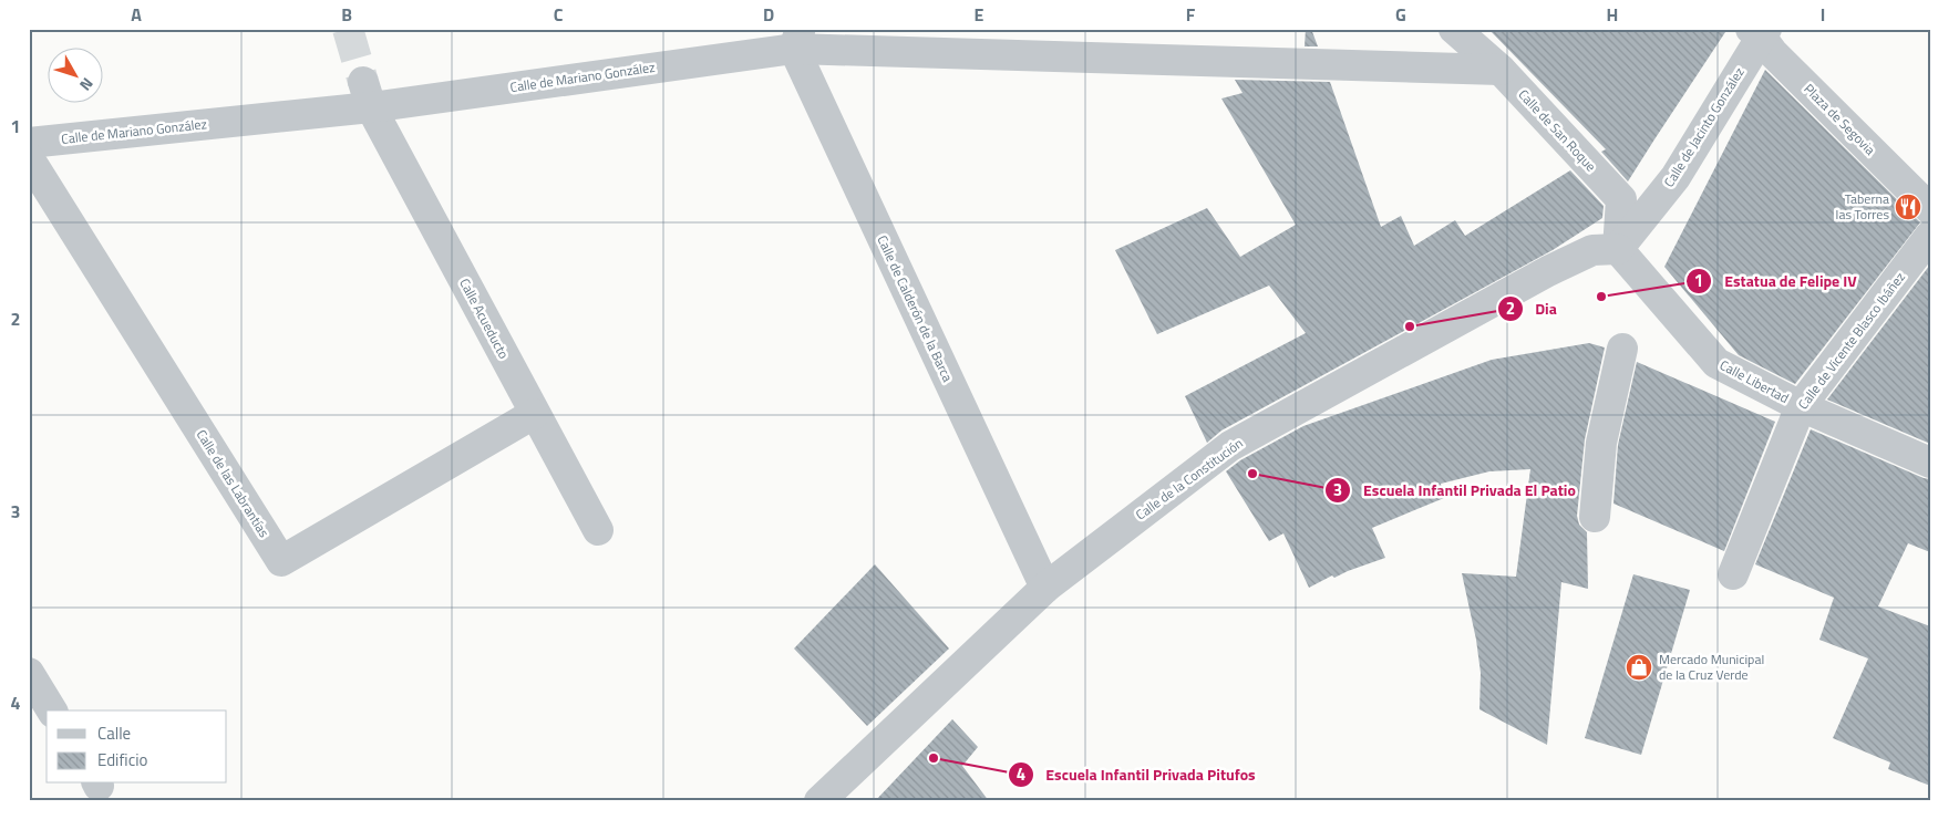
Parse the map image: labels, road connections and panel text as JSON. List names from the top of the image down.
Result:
{
  "streets": {
    "street": [
      "Calle de Mariano González",
      "Plaza de Segovia",
      "Calle de Jacinto González",
      "Calle de San Roque",
      "Calle de Calderón de la Barca",
      "Calle Acueducto",
      "Calle de Vicente Blasco Ibáñez",
      "Calle Libertad",
      "Calle de la Constitución",
      "Calle de las Labrantías"
    ]
  },
  "crossings": [
    ["Calle de Mariano González", "Calle de San Roque"],
    ["Calle de Mariano González", "Calle de Calderón de la Barca"],
    ["Calle de Mariano González", "Calle Acueducto"],
    ["Plaza de Segovia", "Calle de Jacinto González"],
    ["Calle de Jacinto González", "Calle de San Roque"],
    ["Calle de Jacinto González", "Calle Libertad"],
    ["Calle de Jacinto González", "Calle de la Constitución"],
    ["Calle de San Roque", "Calle Libertad"],
    ["Calle de San Roque", "Calle de la Constitución"],
    ["Calle de Calderón de la Barca", "Calle de la Constitución"],
    ["Calle Acueducto", "Calle de las Labrantías"],
    ["Calle de Vicente Blasco Ibáñez", "Calle Libertad"],
    ["Calle Libertad", "Calle de la Constitución"]
  ],
  "places": {
    "restaurant": ["Taberna las Torres"],
    "other": [
      "Estatua de Felipe IV",
      "Dia",
      "Escuela Infantil Privada El Patio",
      "Escuela Infantil Privada Pitufos"
    ],
    "shop": ["Mercado Municipal de la Cruz Verde"]
  },
  "legend": ["Calle", "Edificio"],
  "north": "bottom right",
  "grid": {
    "columns": [
      "A",
      "B",
      "C",
      "D",
      "E",
      "F",
      "G",
      "H",
      "I"
    ],
    "rows": [
      "1",
      "2",
      "3",
      "4"
    ]
  }
}
